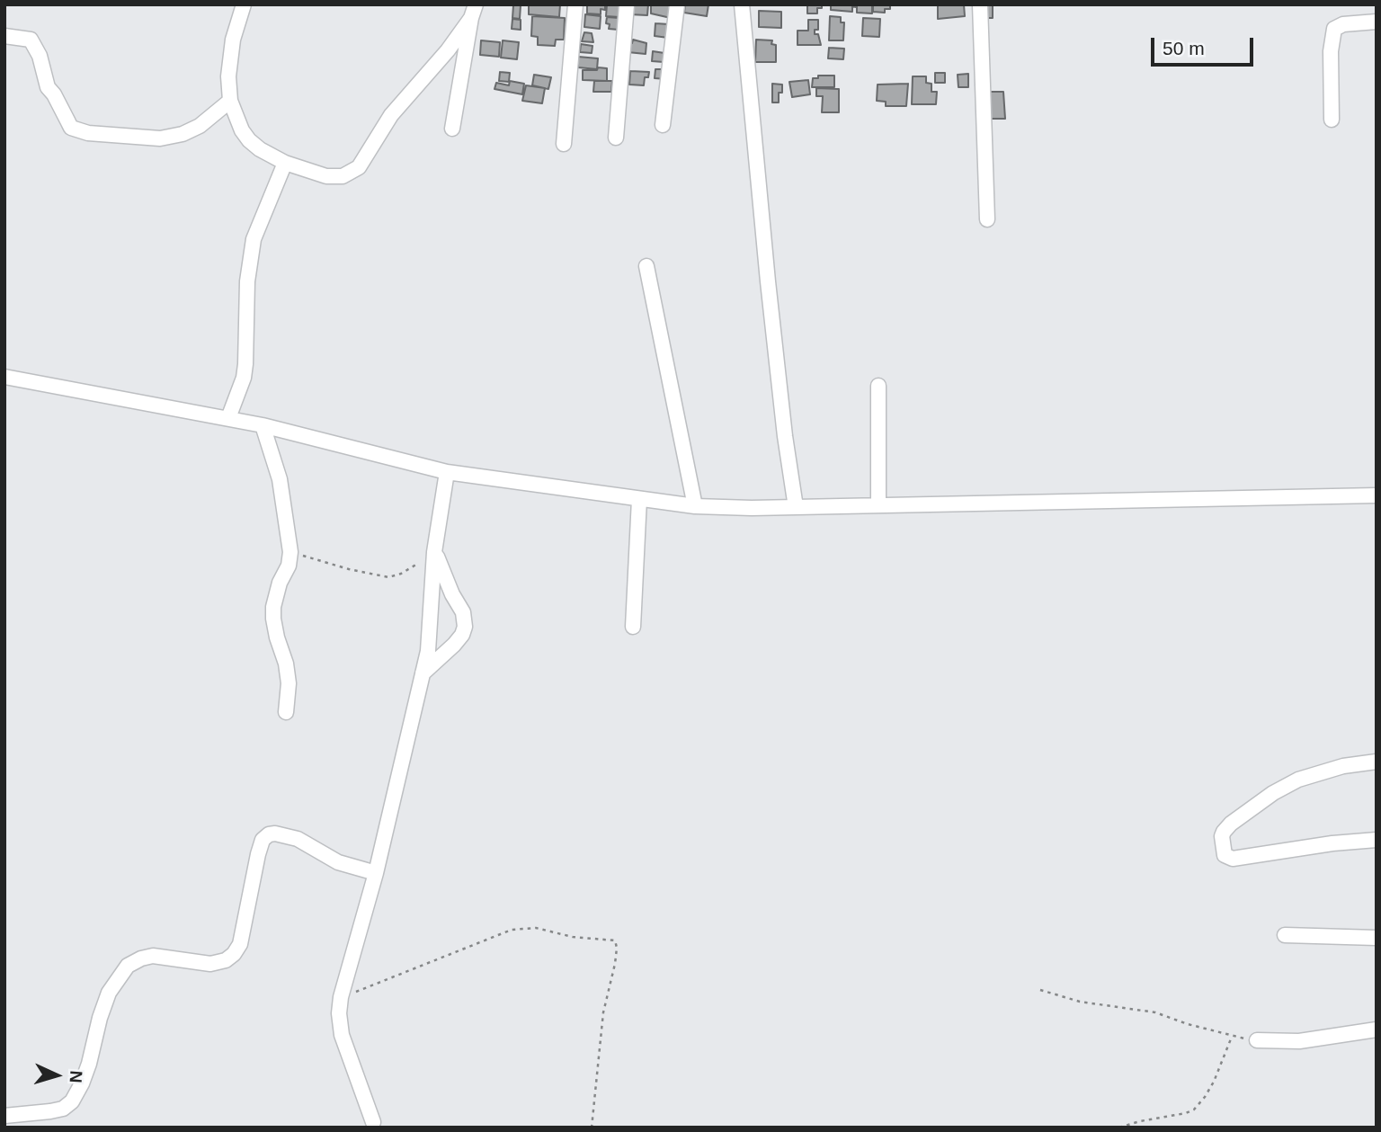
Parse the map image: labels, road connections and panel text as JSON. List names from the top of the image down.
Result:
{
  "scale_bar": "50 m",
  "north": "right"
}
